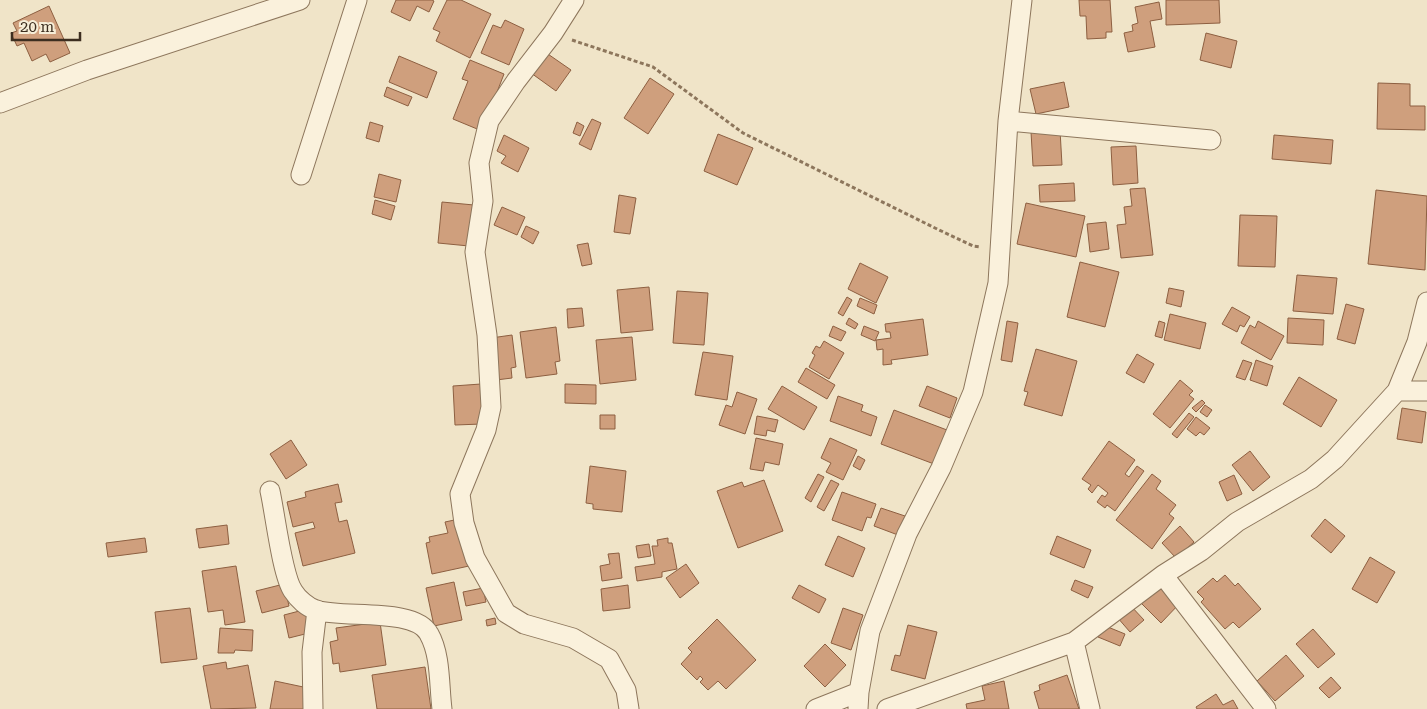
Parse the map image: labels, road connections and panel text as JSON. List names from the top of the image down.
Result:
{
  "scale_bar": "20 m"
}
